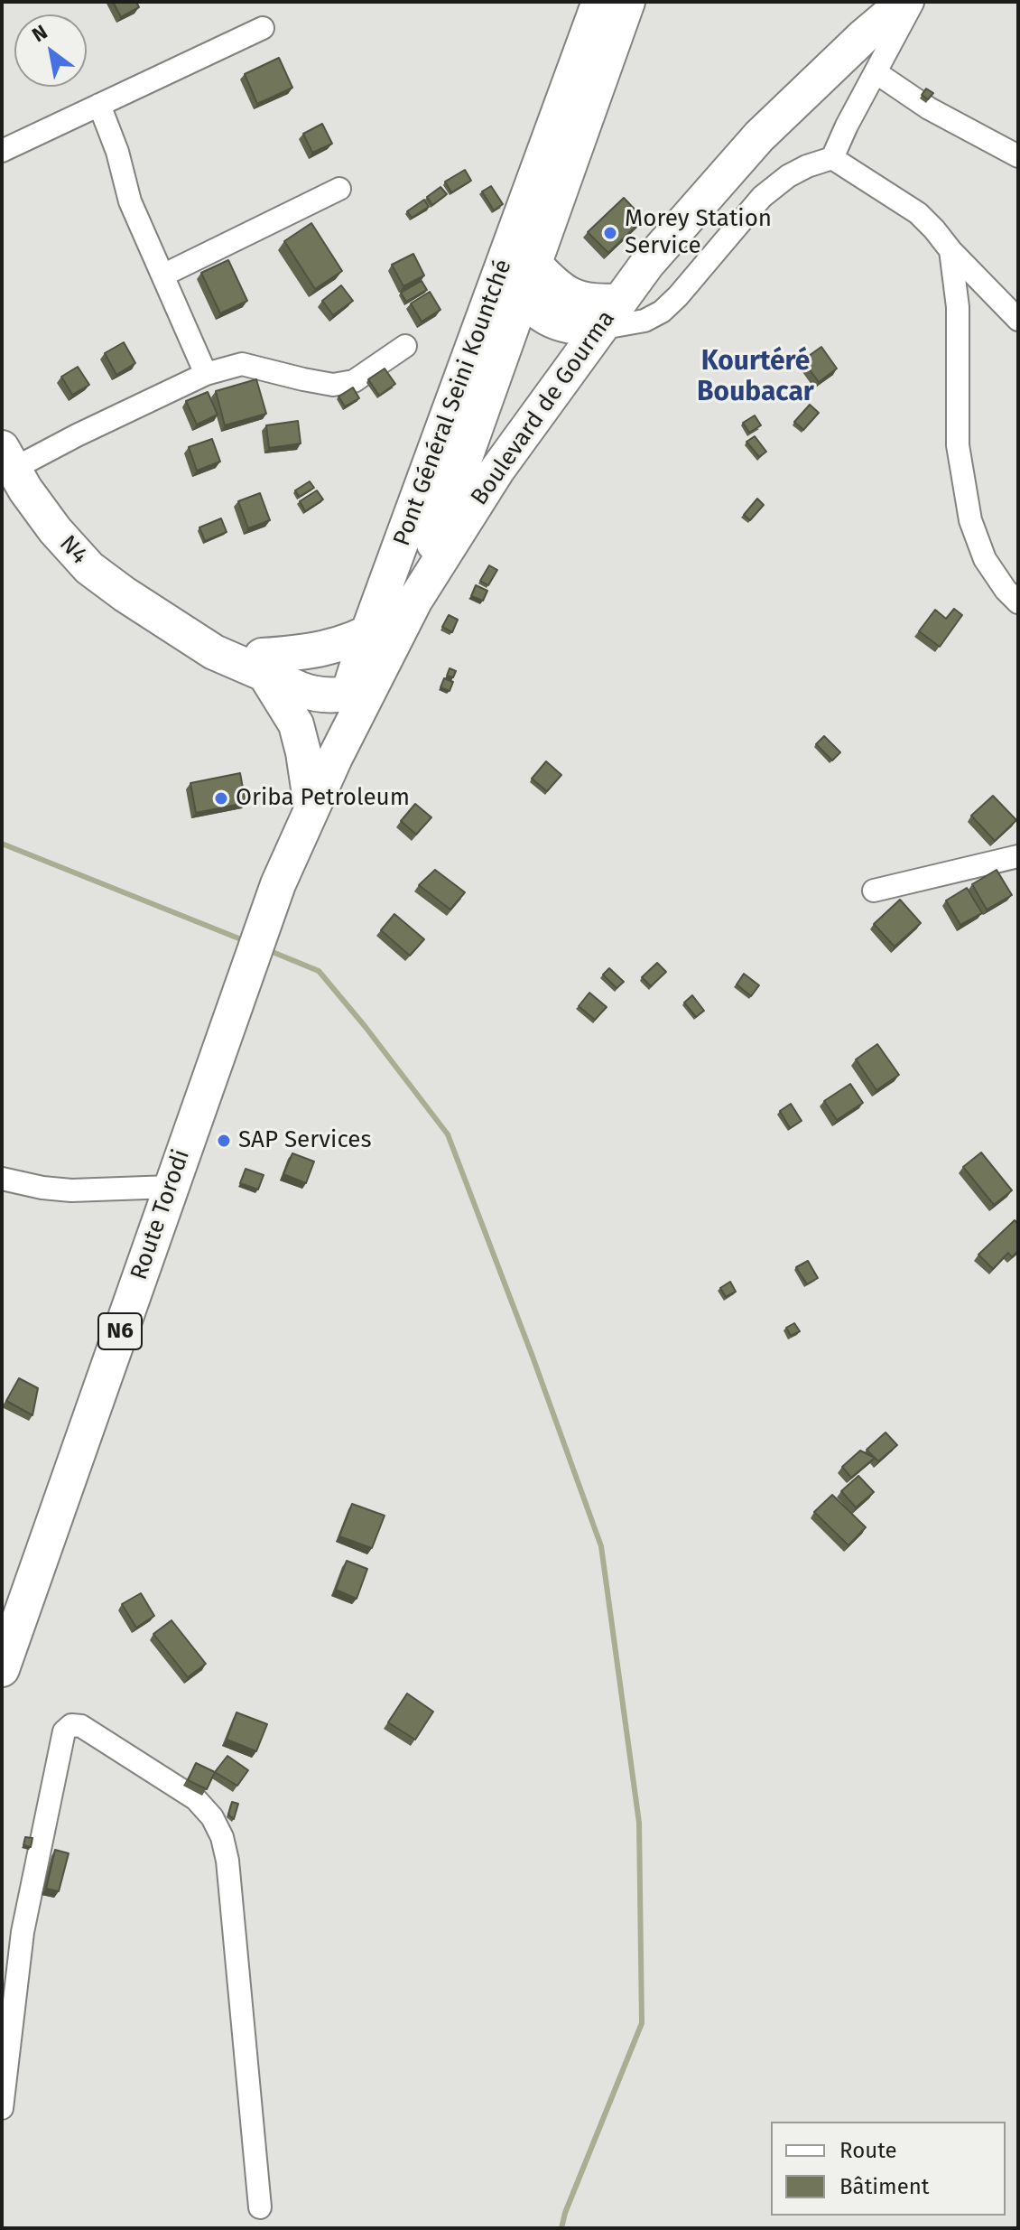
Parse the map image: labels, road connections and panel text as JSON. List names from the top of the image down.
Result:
{
  "streets": {
    "main road": [
      "Pont Général Seini Kountché",
      "Boulevard de Gourma",
      "N4",
      "Route Torodi",
      "N6"
    ]
  },
  "crossings": [
    ["Pont Général Seini Kountché", "Boulevard de Gourma"],
    ["Pont Général Seini Kountché", "N4"],
    ["Pont Général Seini Kountché", "Route Torodi"],
    ["Boulevard de Gourma", "N4"]
  ],
  "districts": ["Kourtéré Boubacar"],
  "places": ["Morey Station Service", "Oriba Petroleum", "SAP Services"],
  "legend": ["Route", "Bâtiment"],
  "north": "top left"
}
